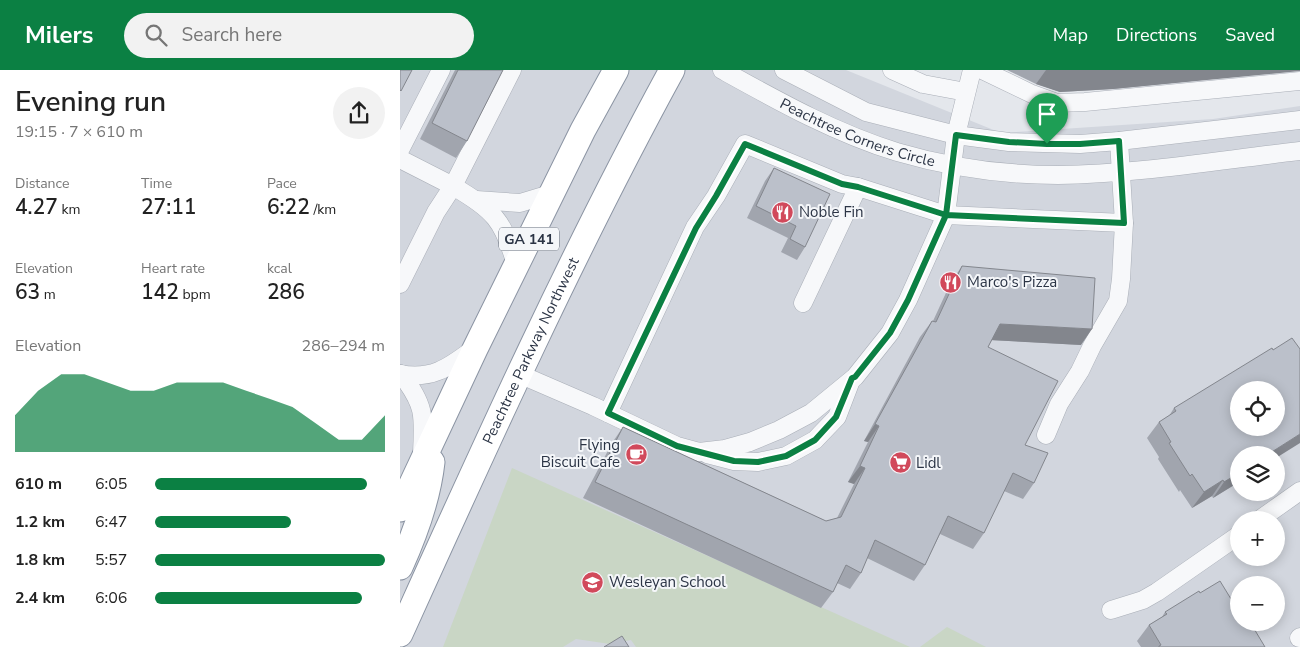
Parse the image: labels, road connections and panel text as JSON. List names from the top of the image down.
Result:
{
  "streets": {
    "highway": ["GA 141", "Peachtree Parkway Northwest"],
    "street": ["Peachtree Corners Circle"]
  },
  "places": {
    "restaurant": ["Noble Fin", "Marco's Pizza"],
    "cafe": ["Flying Biscuit Cafe"],
    "supermarket": ["Lidl"],
    "school or university": ["Wesleyan School"]
  },
  "page": {
    "header": "Milers",
    "search": "Search here",
    "nav": ["Map", "Directions", "Saved"],
    "heading": ["Evening run", "19:15 · 7 × 610 m"],
    "stats": [
      ["Distance", "4.27 km"],
      ["Time", "27:11"],
      ["Pace", "6:22 /km"],
      ["Elevation", "63 m"],
      ["Heart rate", "142 bpm"],
      ["kcal", "286"]
    ],
    "chart": ["Elevation", "286–294 m"],
    "map_buttons": ["+", "−"],
    "list": [
      {
        "name": "610 m",
        "note": "6:05"
      },
      {
        "name": "1.2 km",
        "note": "6:47"
      },
      {
        "name": "1.8 km",
        "note": "5:57"
      },
      {
        "name": "2.4 km",
        "note": "6:06"
      }
    ]
  }
}
